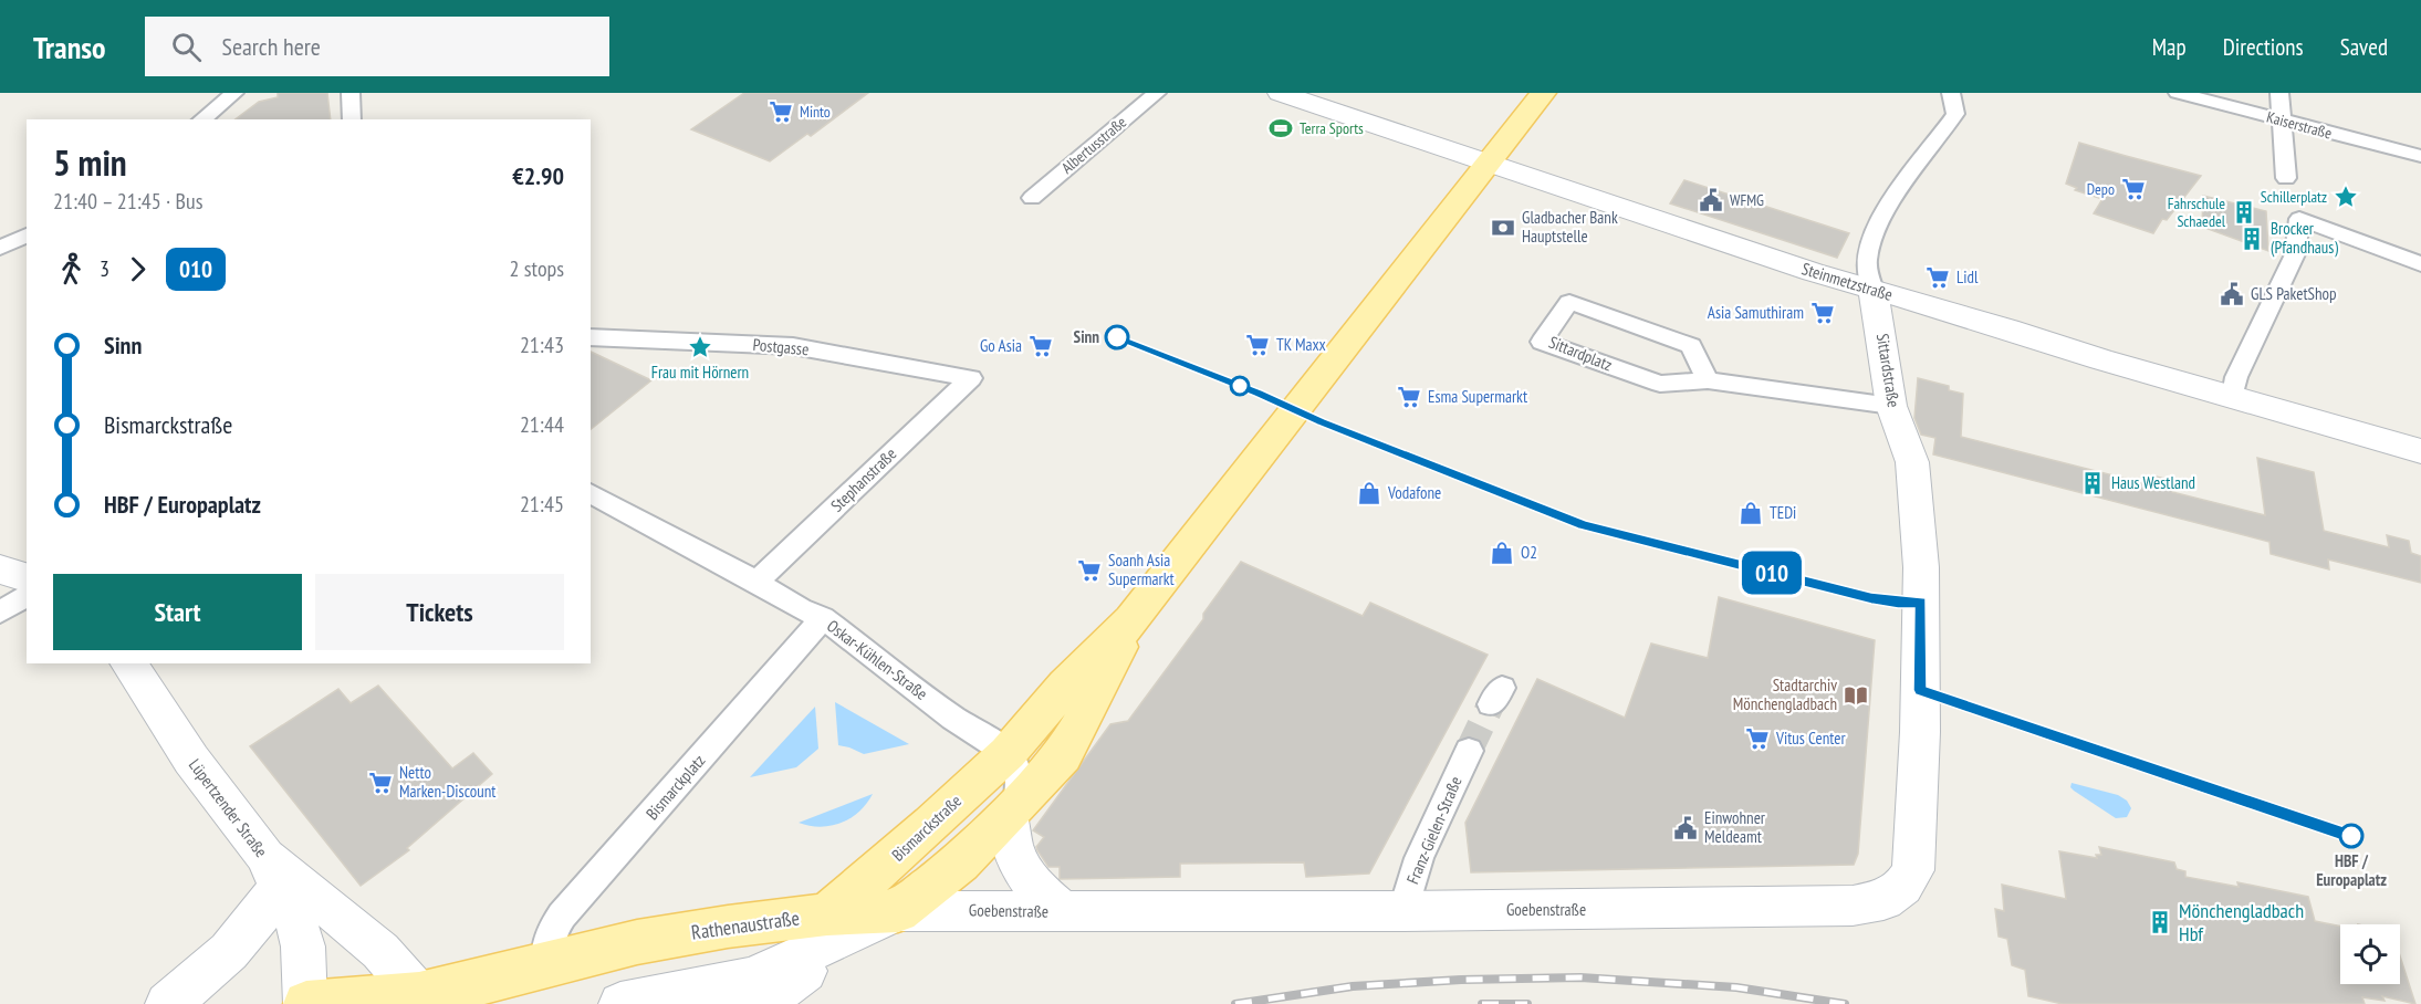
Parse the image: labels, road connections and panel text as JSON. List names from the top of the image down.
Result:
{
  "streets": {
    "main road": ["Bismarckstraße", "Rathenaustraße"],
    "street": [
      "Kaiserstraße",
      "Albertusstraße",
      "Steinmetzstraße",
      "Postgasse",
      "Sittardplatz",
      "Sittardstraße",
      "Stephanstraße",
      "Oskar-Kühlen-Straße",
      "Bismarckplatz",
      "Lüpertzender Straße",
      "Franz-Gielen-Straße",
      "Goebenstraße"
    ]
  },
  "crossings": [
    ["Steinmetzstraße", "Sittardstraße"],
    ["Steinmetzstraße", "Bismarckstraße"],
    ["Postgasse", "Stephanstraße"],
    ["Sittardplatz", "Sittardstraße"],
    ["Sittardstraße", "Goebenstraße"],
    ["Stephanstraße", "Oskar-Kühlen-Straße"],
    ["Oskar-Kühlen-Straße", "Bismarckplatz"],
    ["Oskar-Kühlen-Straße", "Bismarckstraße"],
    ["Bismarckplatz", "Rathenaustraße"],
    ["Lüpertzender Straße", "Rathenaustraße"],
    ["Bismarckstraße", "Goebenstraße"],
    ["Bismarckstraße", "Rathenaustraße"],
    ["Franz-Gielen-Straße", "Goebenstraße"],
    ["Goebenstraße", "Rathenaustraße"]
  ],
  "places": {
    "supermarket": [
      "Minto",
      "Depo",
      "Lidl",
      "Asia Samuthiram",
      "TK Maxx",
      "Go Asia",
      "Esma Supermarkt",
      "Soanh Asia Supermarkt",
      "Vitus Center",
      "Netto Marken-Discount"
    ],
    "sports": ["Terra Sports"],
    "place": ["Schillerplatz", "Frau mit Hörnern"],
    "public building": ["WFMG", "GLS PaketShop", "Einwohner Meldeamt"],
    "building": [
      "Fahrschule Schaedel",
      "Brocker (Pfandhaus)",
      "Haus Westland",
      "Mönchengladbach Hbf"
    ],
    "bank": ["Gladbacher Bank Hauptstelle"],
    "other": ["Sinn", "HBF / Europaplatz"],
    "shop": ["Vodafone", "TEDi", "O2"],
    "library": ["Stadtarchiv Mönchengladbach"]
  },
  "lines": ["bus line 010"],
  "page": {
    "header": "Transo",
    "search": "Search here",
    "nav": ["Map", "Directions", "Saved"],
    "on_map": "010",
    "heading": ["5 min", "21:40 – 21:45 · Bus", "€2.90"],
    "legs": ["3", "010", "2 stops"],
    "list": [
      {
        "name": "Sinn",
        "value": "21:43"
      },
      {
        "name": "Bismarckstraße",
        "value": "21:44"
      },
      {
        "name": "HBF / Europaplatz",
        "value": "21:45"
      }
    ],
    "buttons": ["Start", "Tickets"]
  }
}
